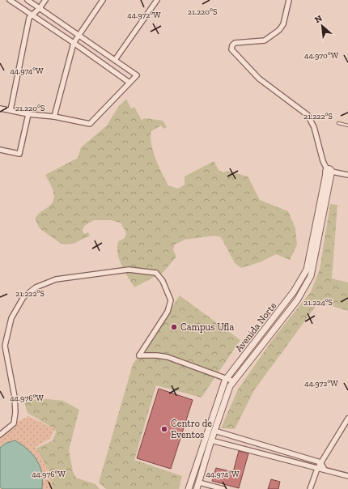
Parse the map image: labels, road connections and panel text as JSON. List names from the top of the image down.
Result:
{
  "streets": {
    "street": ["Avenida Norte"]
  },
  "places": ["Campus Ufla", "Centro de Eventos"],
  "north": "top left",
  "coordinates": [
    "21.220°S",
    "44.972°W",
    "44.970°W",
    "44.974°W",
    "21.222°S",
    "21.224°S",
    "44.976°W"
  ]
}
